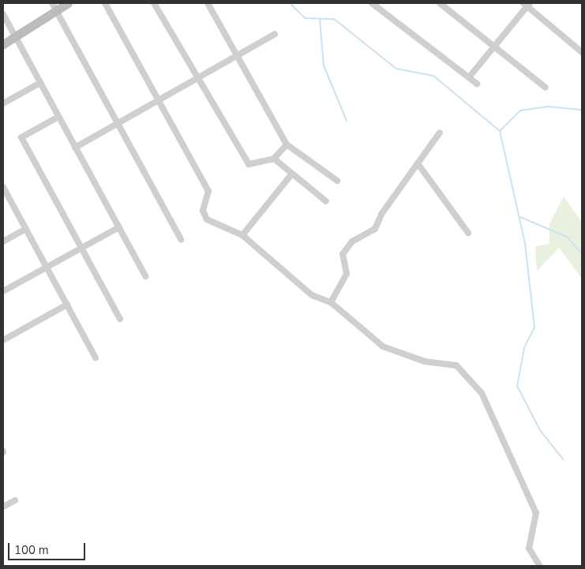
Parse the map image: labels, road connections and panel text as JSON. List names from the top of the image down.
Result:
{
  "scale_bar": "100 m"
}
